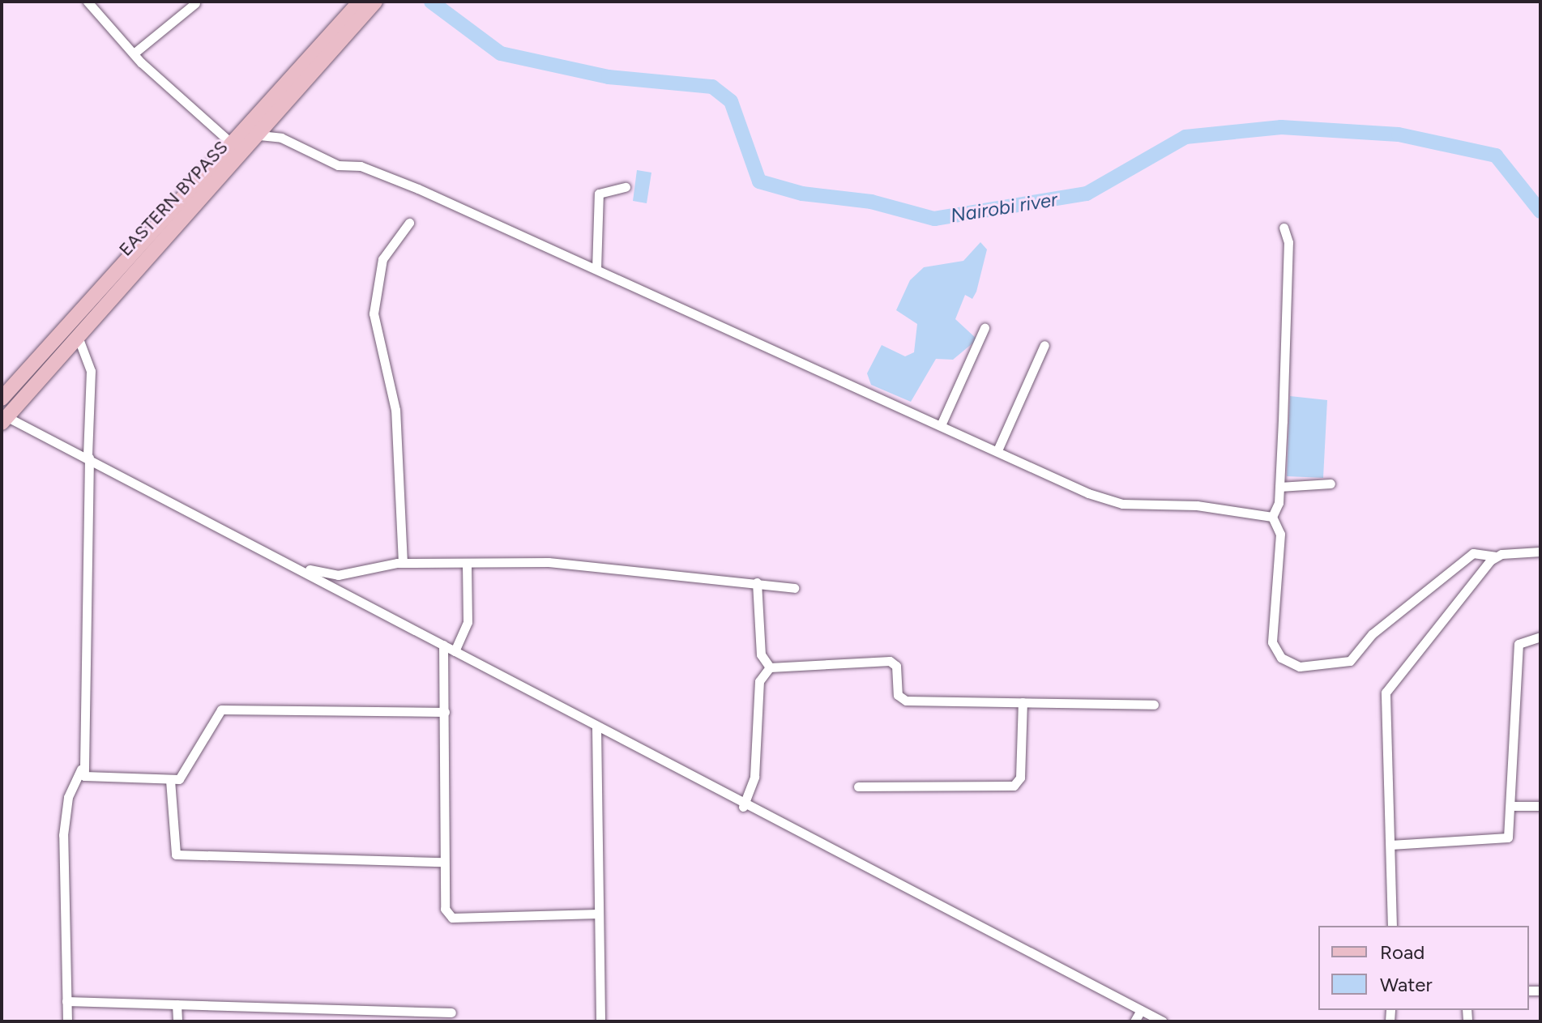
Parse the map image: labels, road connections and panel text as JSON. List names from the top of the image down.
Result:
{
  "streets": {
    "main road": ["EASTERN BYPASS"]
  },
  "water": ["Nairobi river"],
  "legend": ["Road", "Water"]
}
